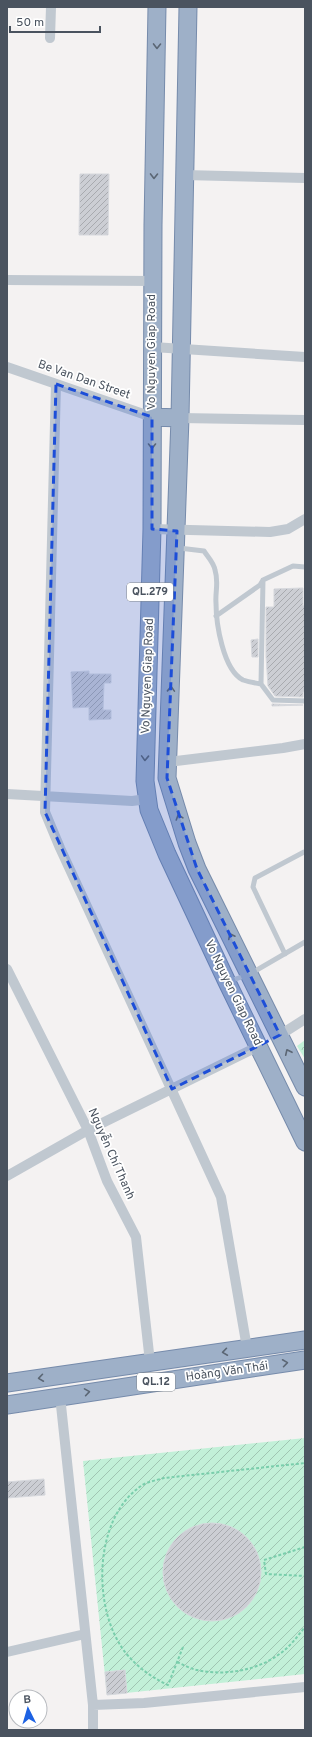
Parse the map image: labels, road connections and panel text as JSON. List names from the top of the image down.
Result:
{
  "streets": {
    "highway": [
      "Vo Nguyen Giap Road",
      "QL.279",
      "Hoàng Văn Thái",
      "QL.12"
    ],
    "street": ["Be Van Dan Street", "Nguyễn Chí Thanh"]
  },
  "crossings": [
    ["Vo Nguyen Giap Road", "Be Van Dan Street"],
    ["Nguyễn Chí Thanh", "Hoàng Văn Thái"]
  ],
  "scale_bar": "50 m",
  "north": "top"
}
